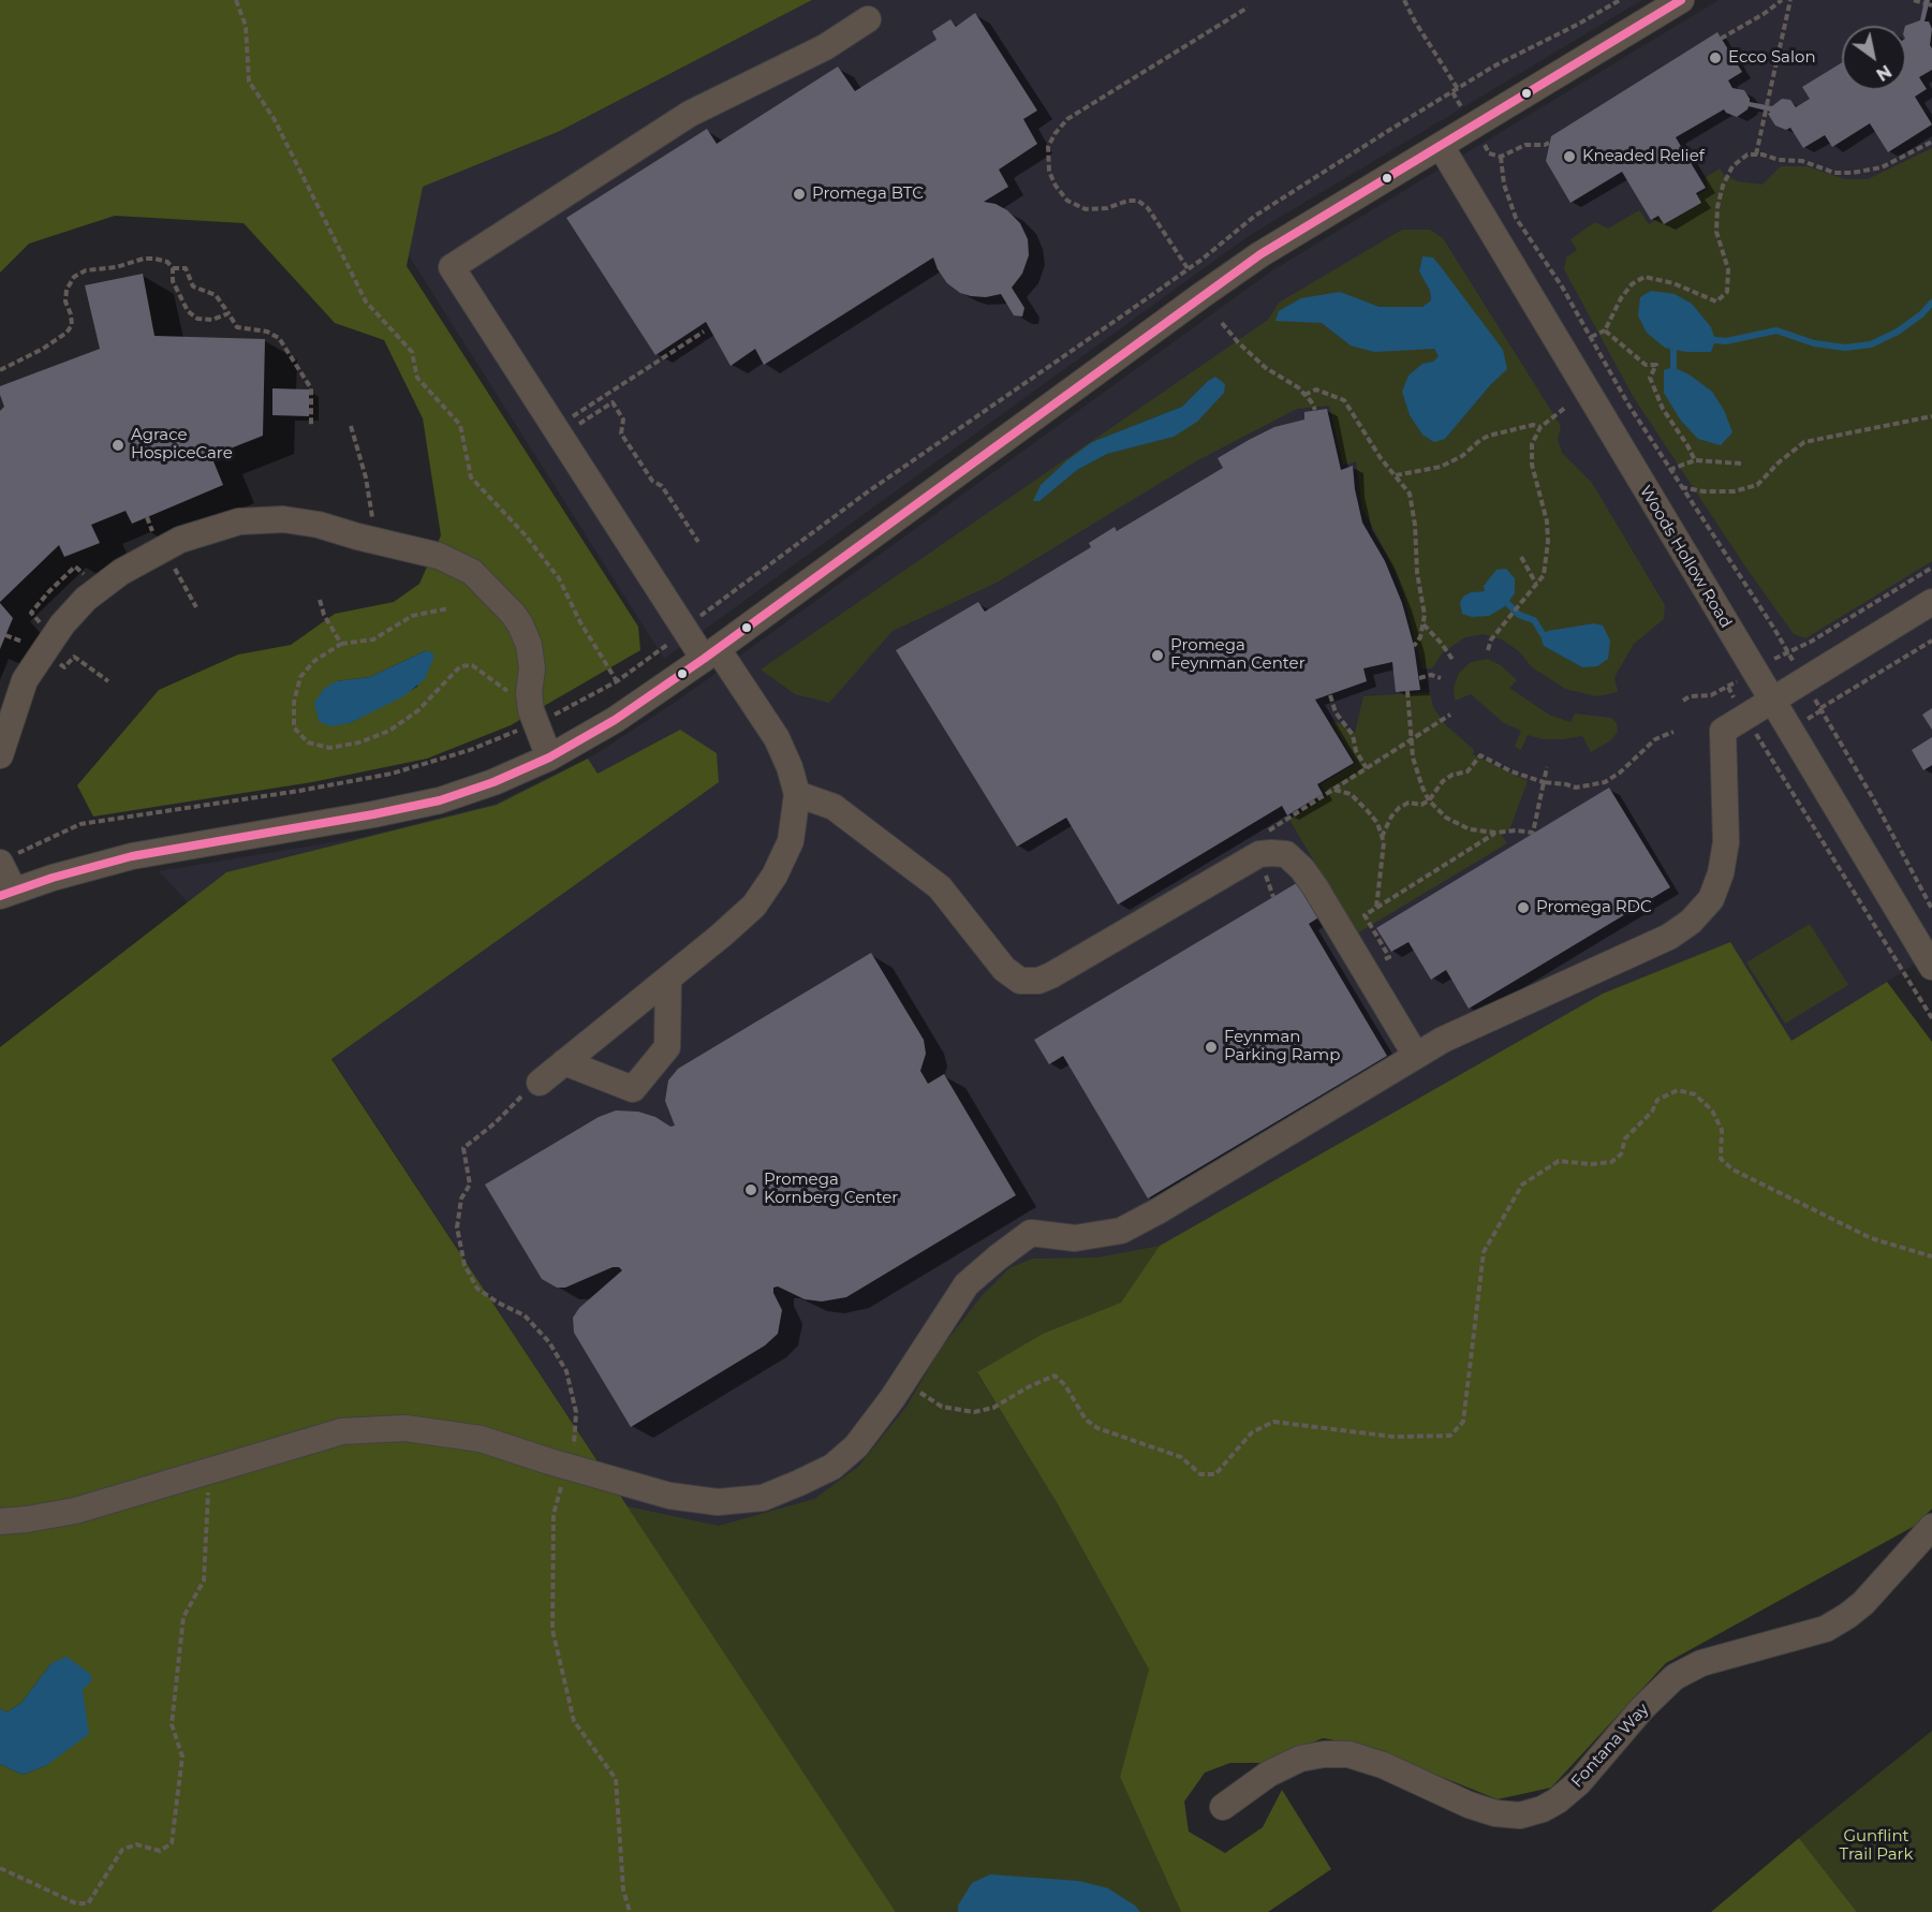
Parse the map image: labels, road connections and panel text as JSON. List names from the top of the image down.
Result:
{
  "streets": {
    "street": ["Woods Hollow Road", "Fontana Way"]
  },
  "parks": ["Gunflint Trail Park"],
  "places": [
    "Ecco Salon",
    "Kneaded Relief",
    "Promega BTC",
    "Agrace HospiceCare",
    "Promega Feynman Center",
    "Promega RDC",
    "Feynman Parking Ramp",
    "Promega Kornberg Center"
  ],
  "north": "bottom right"
}
